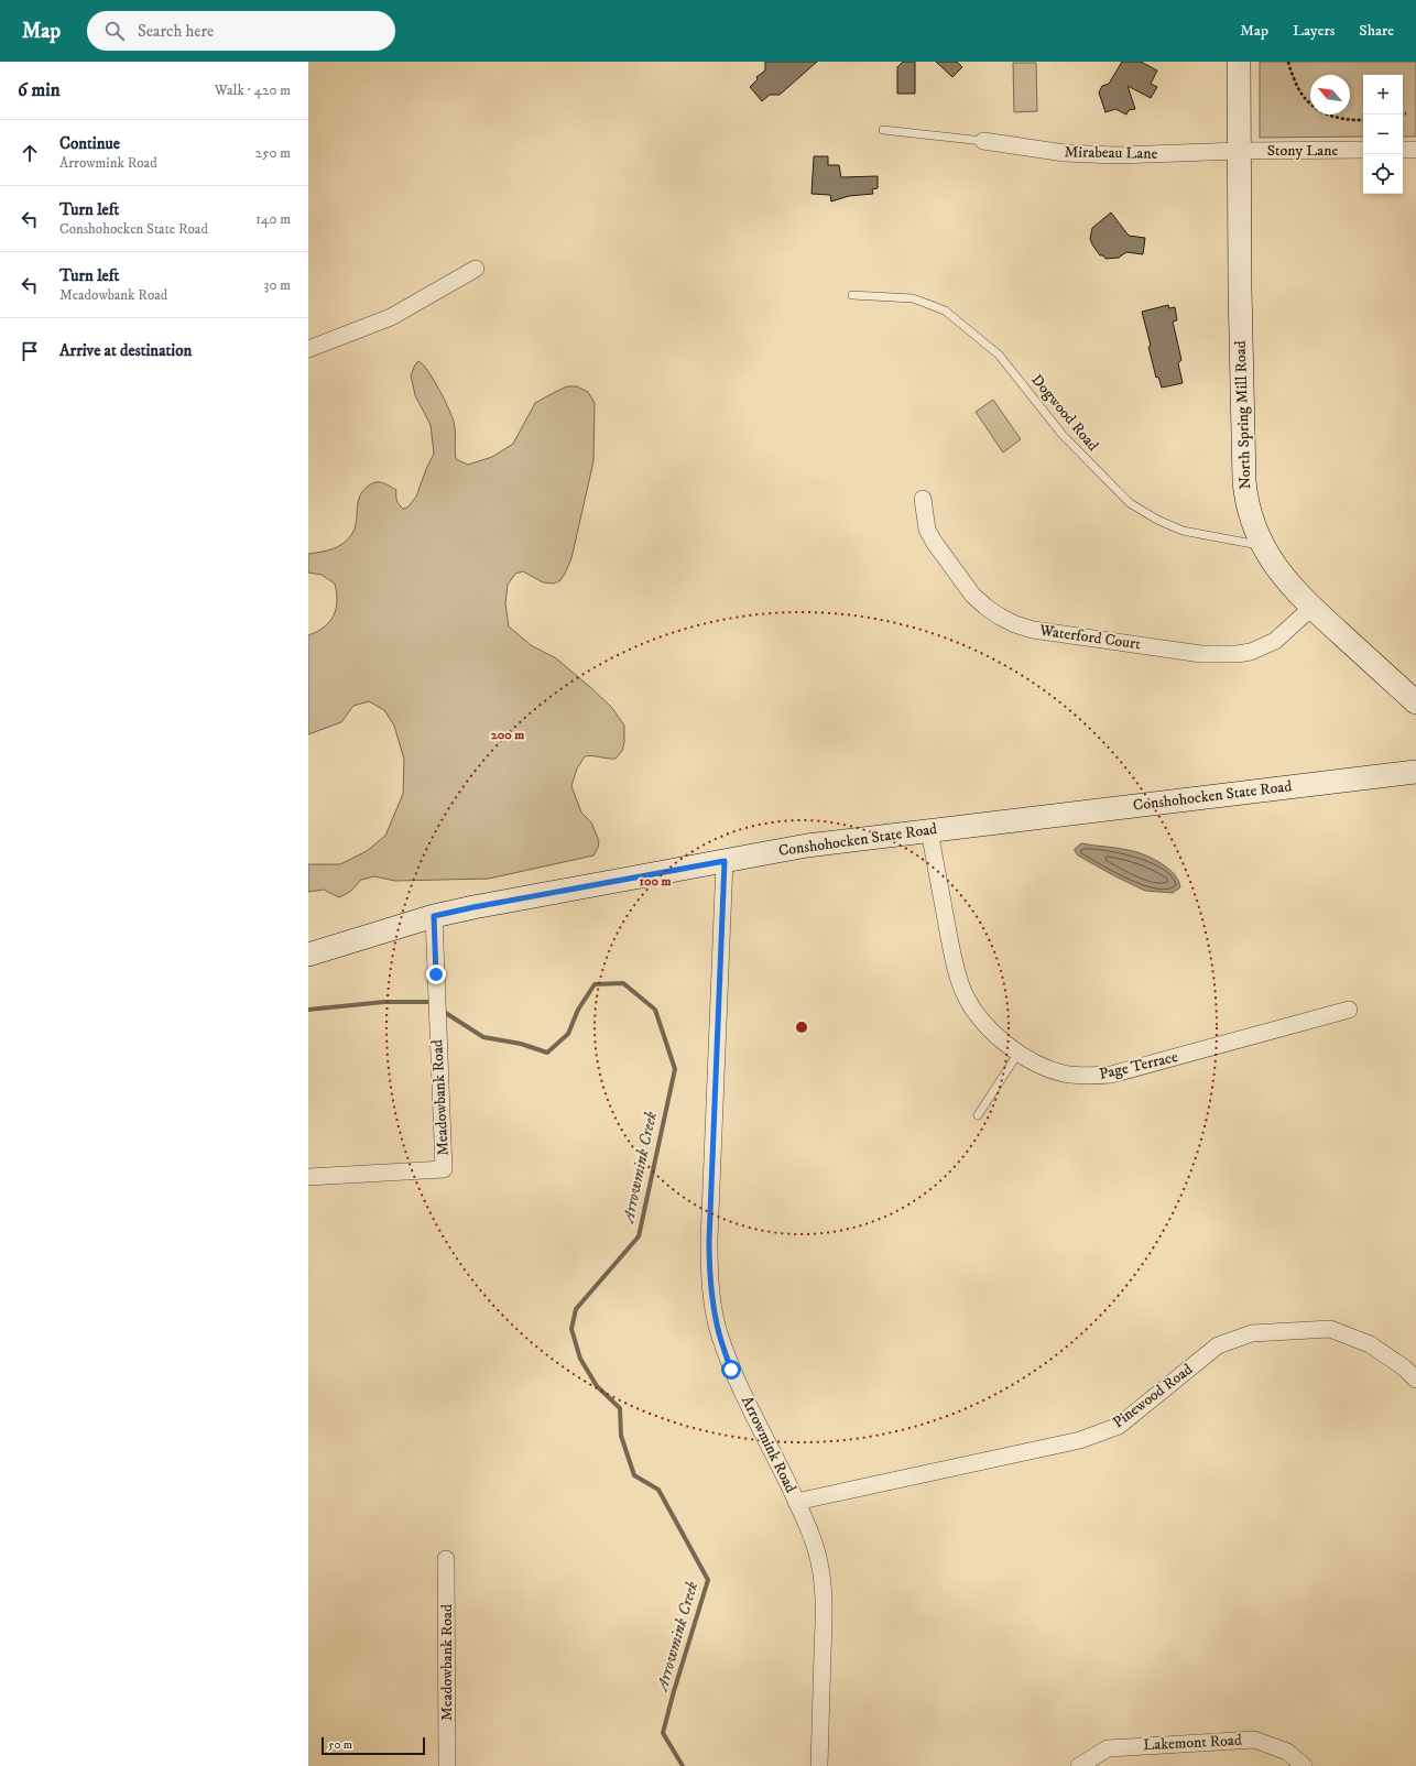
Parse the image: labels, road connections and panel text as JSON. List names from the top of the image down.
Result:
{
  "streets": {
    "main road": ["North Spring Mill Road", "Conshohocken State Road"],
    "street": [
      "Stony Lane",
      "Mirabeau Lane",
      "Waterford Court",
      "Page Terrace",
      "Meadowbank Road",
      "Pinewood Road",
      "Arrowmink Road",
      "Lakemont Road"
    ],
    "lane": ["Dogwood Road"]
  },
  "crossings": [
    ["Stony Lane", "Mirabeau Lane"],
    ["Stony Lane", "North Spring Mill Road"],
    ["Mirabeau Lane", "North Spring Mill Road"],
    ["Dogwood Road", "North Spring Mill Road"],
    ["North Spring Mill Road", "Waterford Court"],
    ["Conshohocken State Road", "Page Terrace"],
    ["Conshohocken State Road", "Meadowbank Road"],
    ["Conshohocken State Road", "Arrowmink Road"],
    ["Pinewood Road", "Arrowmink Road"]
  ],
  "water": ["Arrowmink Creek"],
  "scale_bar": "50 m",
  "north": "top left",
  "page": {
    "header": "Map",
    "search": "Search here",
    "nav": ["Map", "Layers", "Share"],
    "heading": ["6 min", "Walk · 420 m"],
    "map_buttons": ["+", "−"],
    "list": [
      ["Continue", "Arrowmink Road", "250 m"],
      ["Turn left", "Conshohocken State Road", "140 m"],
      ["Turn left", "Meadowbank Road", "30 m"],
      "Arrive at destination"
    ],
    "scale": "50 m"
  },
  "rings": ["200 m", "100 m"]
}
